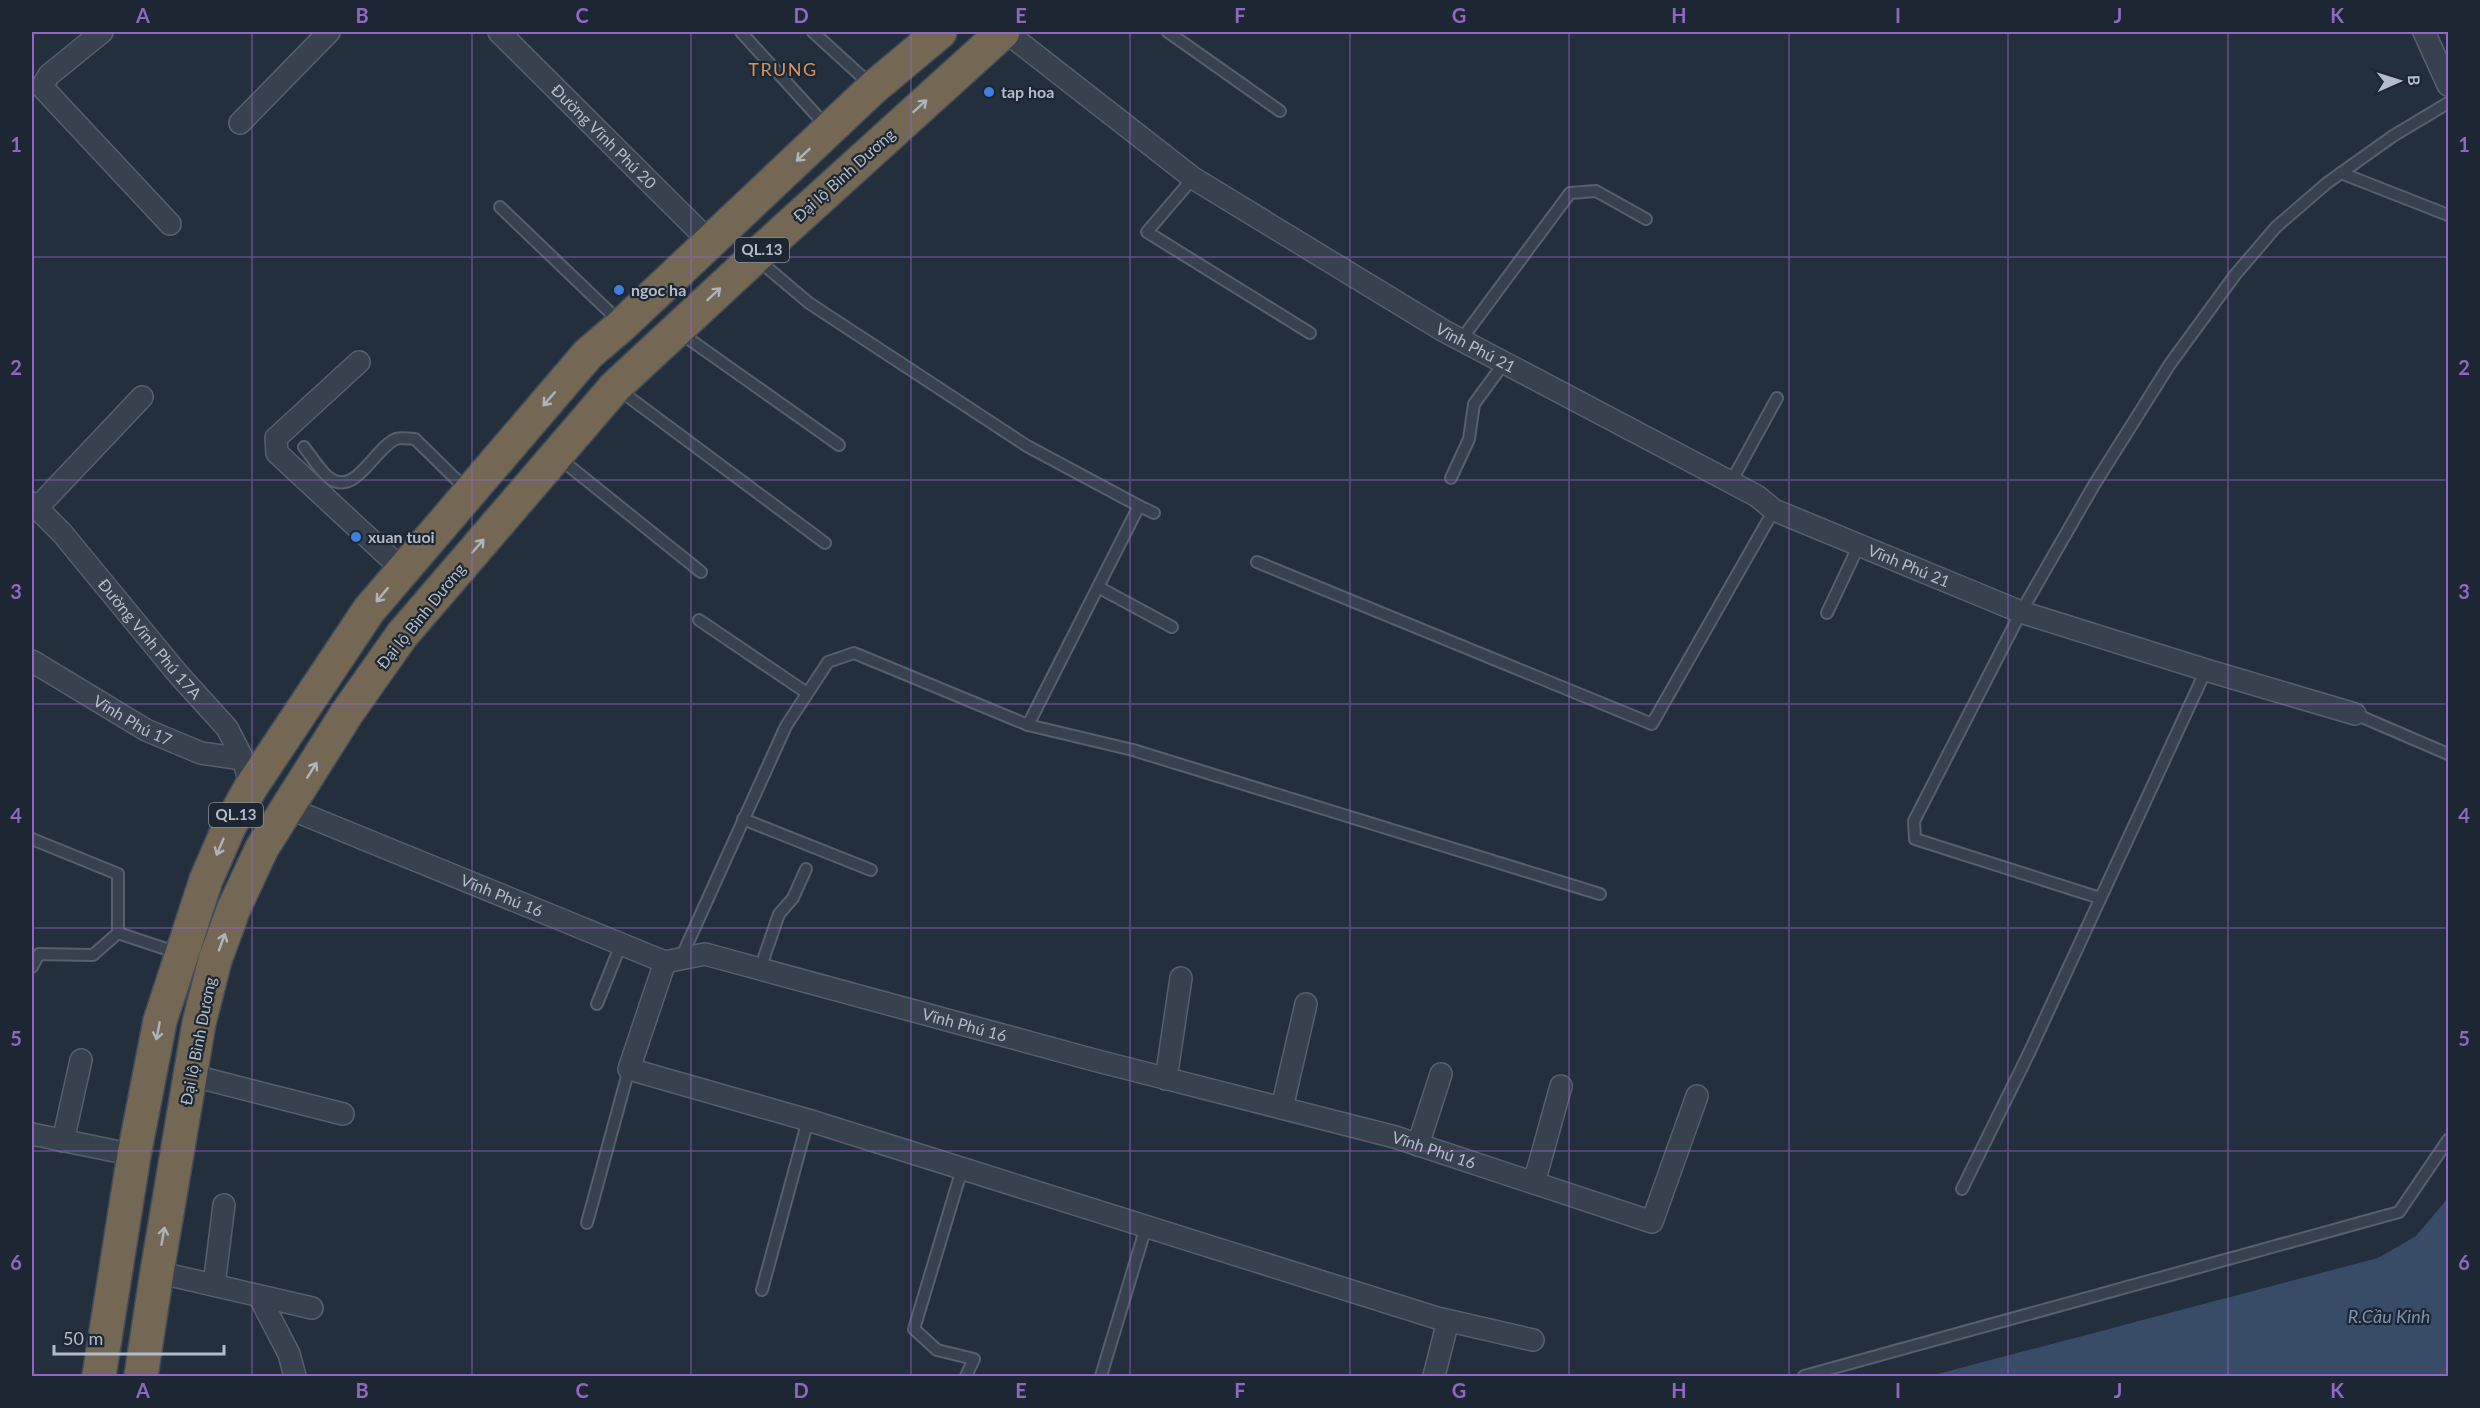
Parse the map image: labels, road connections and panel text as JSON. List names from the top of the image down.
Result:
{
  "streets": {
    "highway": ["Đại lộ Bình Dương", "QL.13"],
    "street": [
      "Đường Vĩnh Phú 20",
      "Vĩnh Phú 21",
      "Đường Vĩnh Phú 17A",
      "Vĩnh Phú 17",
      "Vĩnh Phú 16"
    ]
  },
  "crossings": [
    ["Đường Vĩnh Phú 20", "QL.13"],
    ["Đại lộ Bình Dương", "Vĩnh Phú 21"],
    ["Đại lộ Bình Dương", "Vĩnh Phú 16"],
    ["QL.13", "Đường Vĩnh Phú 17A"],
    ["QL.13", "Vĩnh Phú 17"],
    ["Đường Vĩnh Phú 17A", "Vĩnh Phú 17"]
  ],
  "districts": ["TRUNG"],
  "water": ["R.Cầu Kinh"],
  "places": ["tap hoa", "ngoc ha", "xuan tuoi"],
  "scale_bar": "50 m",
  "north": "right",
  "grid": {
    "columns": [
      "A",
      "B",
      "C",
      "D",
      "E",
      "F",
      "G",
      "H",
      "I",
      "J",
      "K"
    ],
    "rows": [
      "1",
      "2",
      "3",
      "4",
      "5",
      "6"
    ]
  }
}
